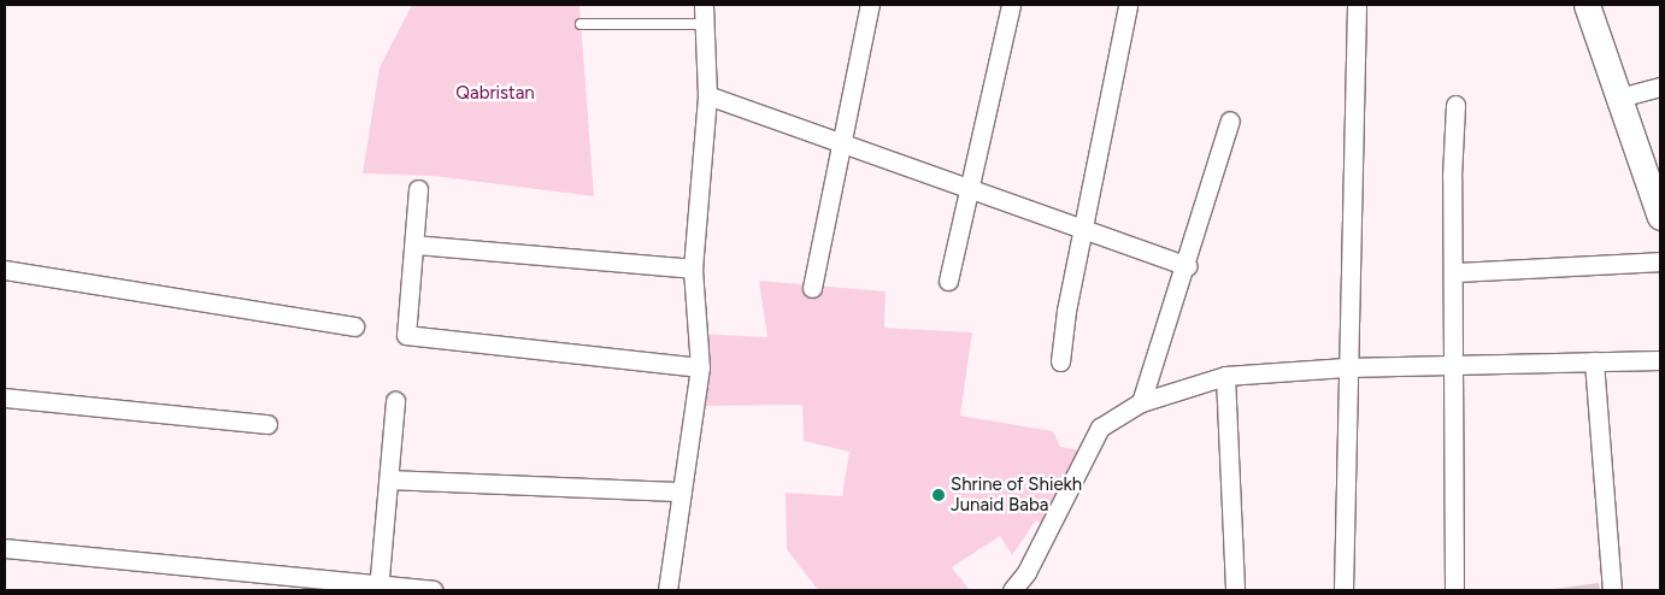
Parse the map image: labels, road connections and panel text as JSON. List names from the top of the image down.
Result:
{
  "parks": ["Qabristan"],
  "places": ["Shrine of Shiekh Junaid Baba"]
}
